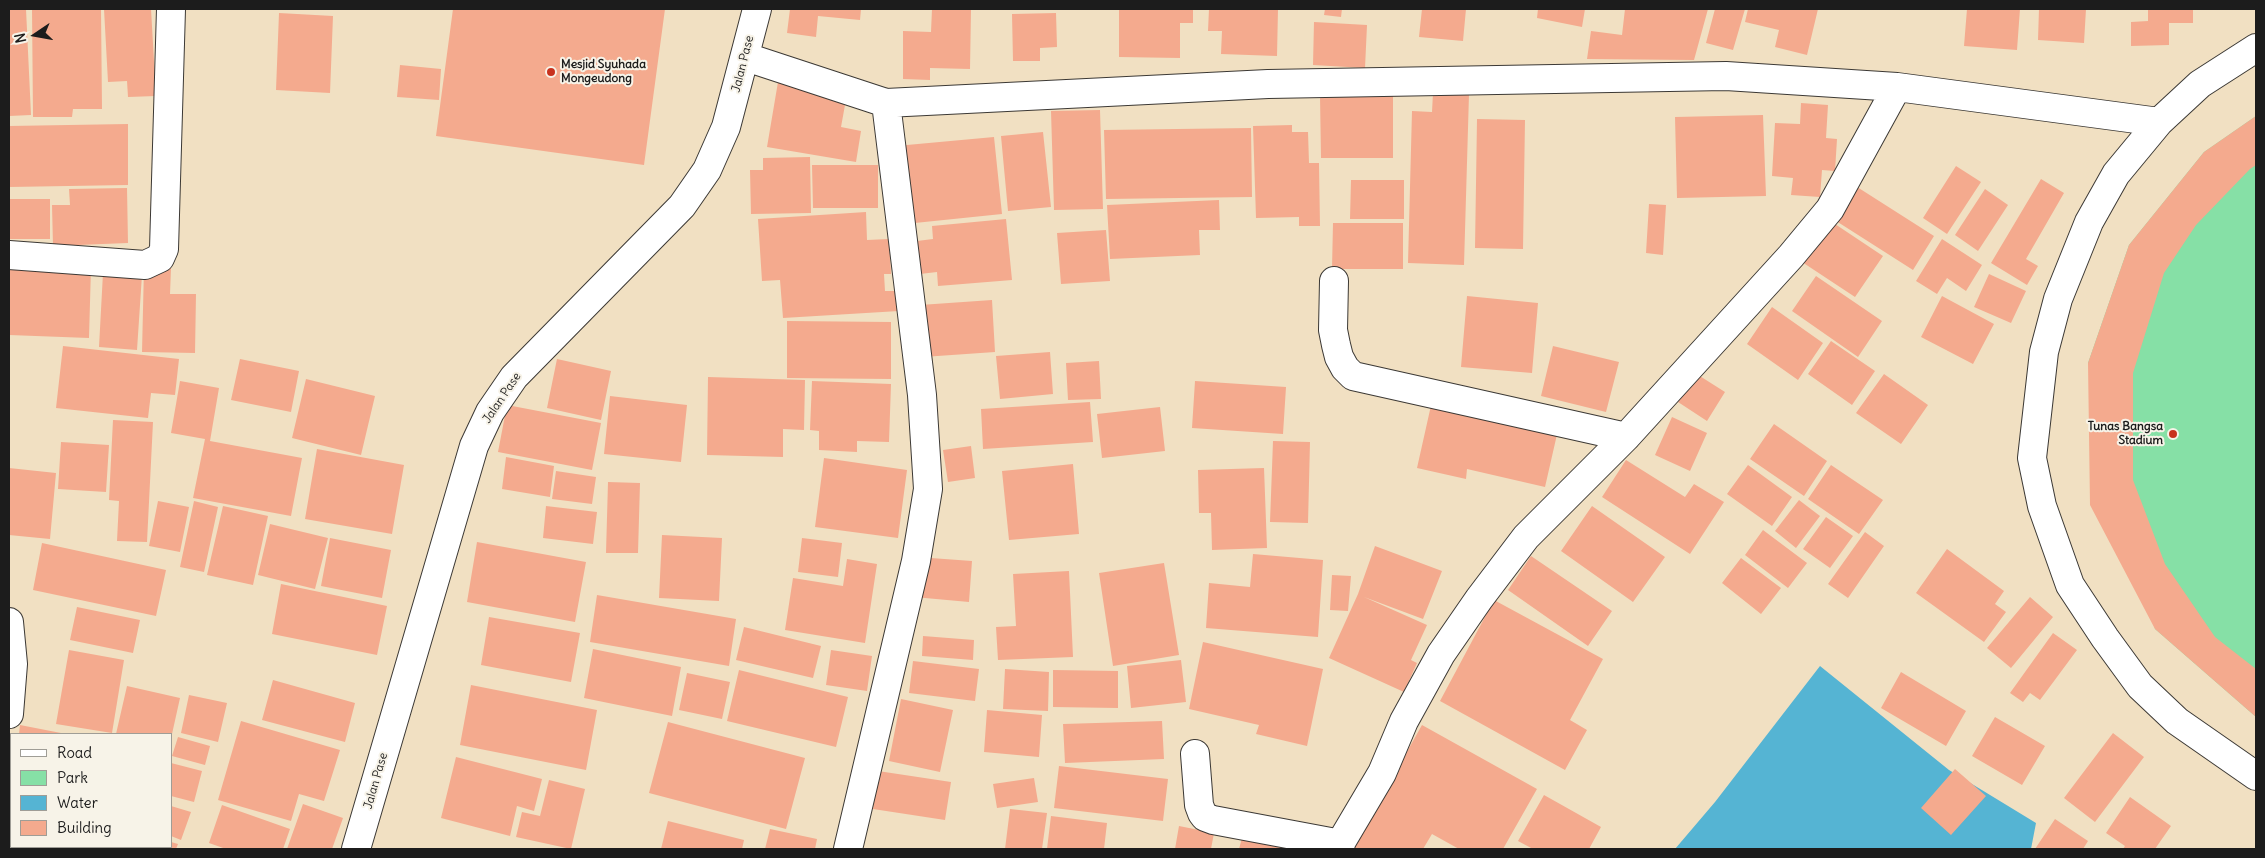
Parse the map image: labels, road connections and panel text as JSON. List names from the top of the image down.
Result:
{
  "streets": {
    "street": ["Jalan Pase"]
  },
  "places": ["Mesjid Syuhada Mongeudong", "Tunas Bangsa Stadium"],
  "legend": [
    "Road",
    "Park",
    "Water",
    "Building"
  ],
  "north": "left"
}
